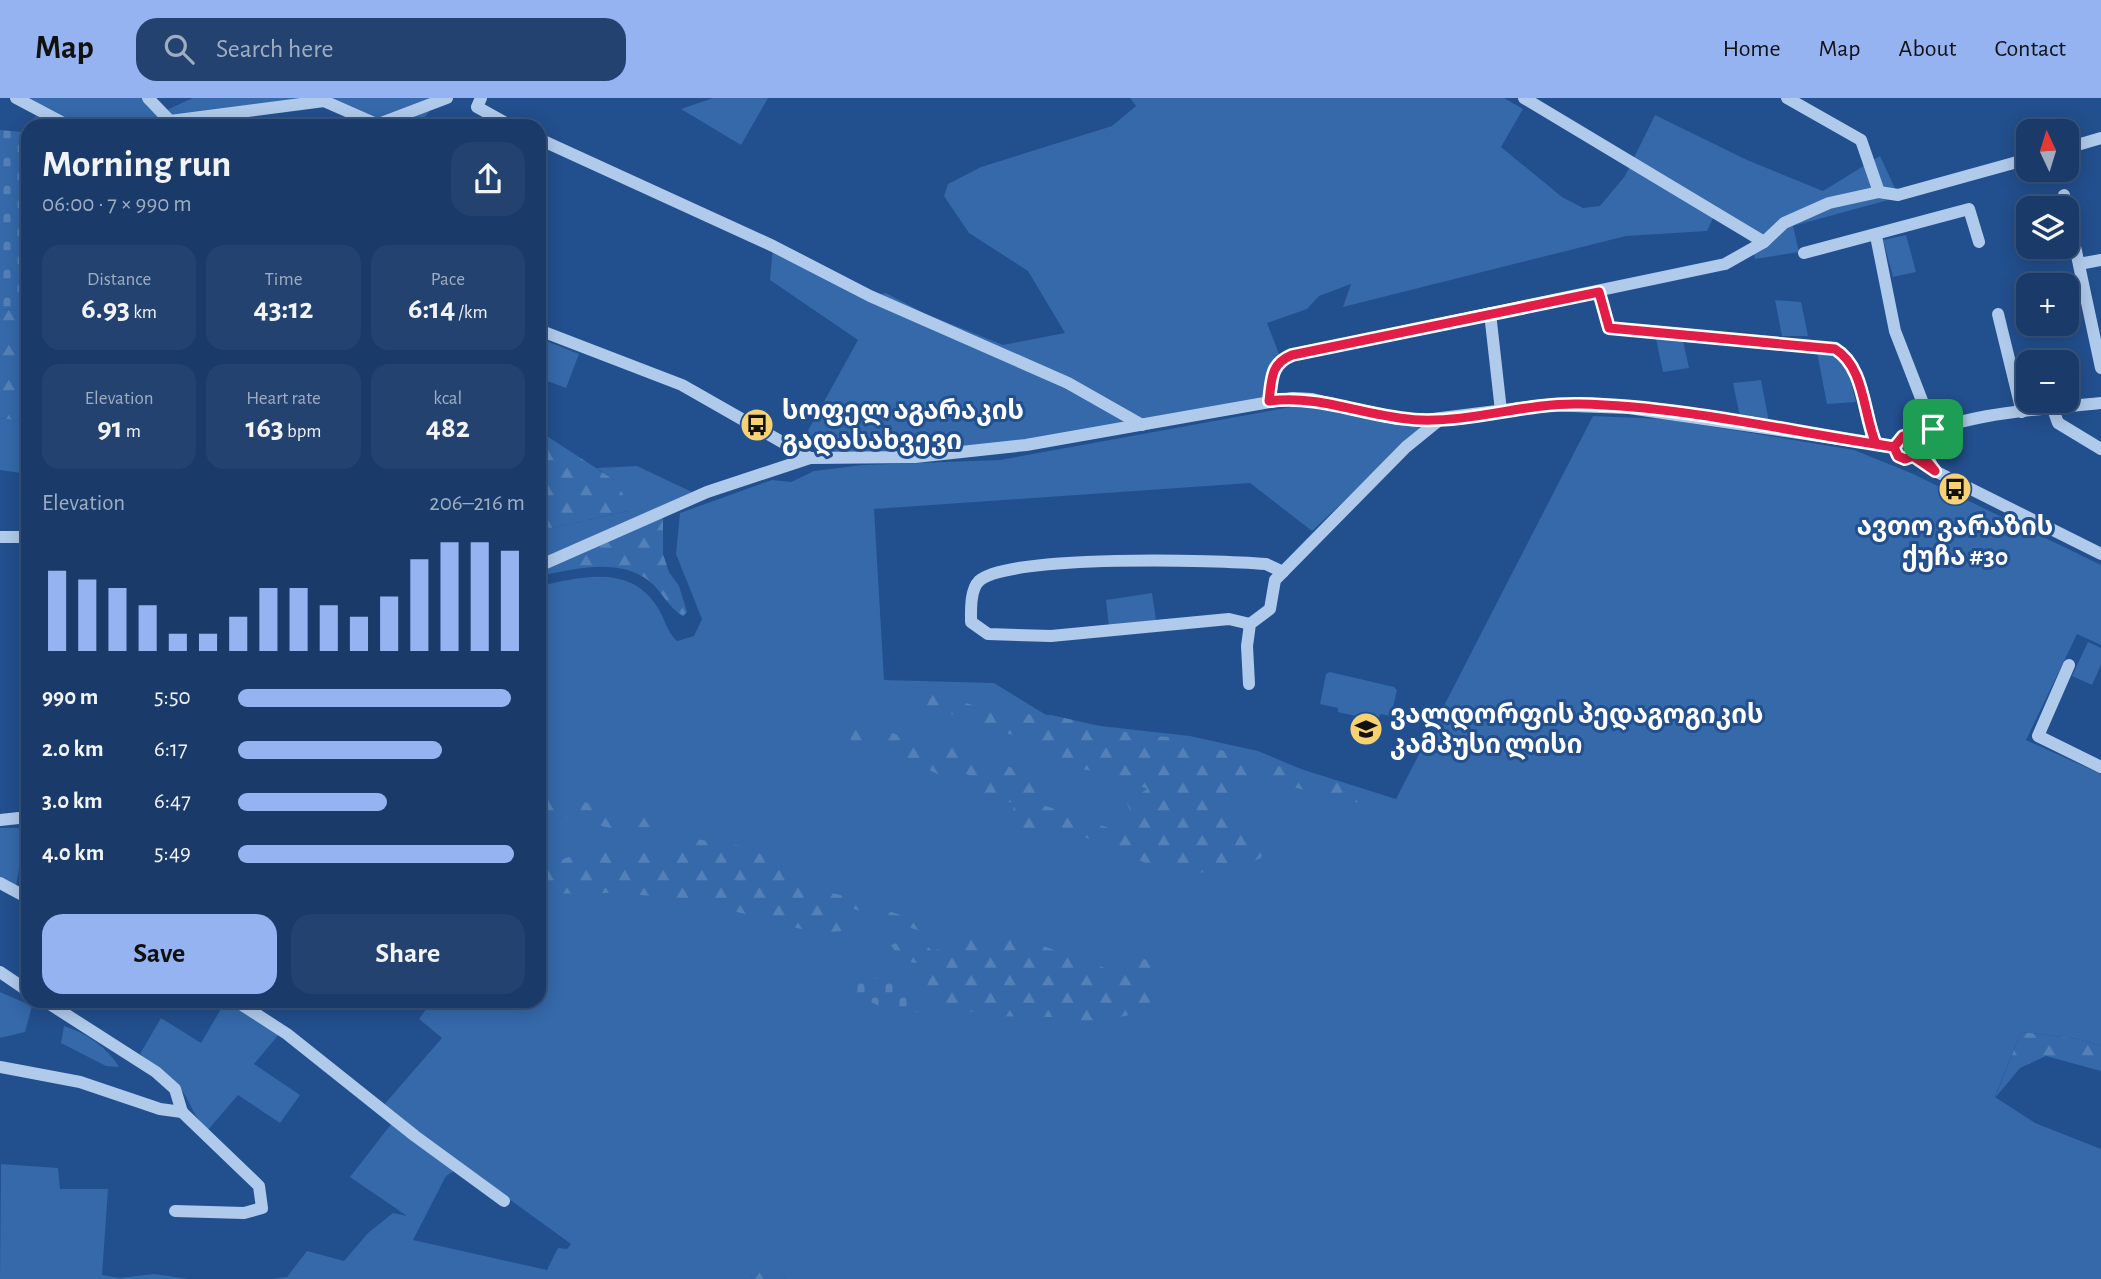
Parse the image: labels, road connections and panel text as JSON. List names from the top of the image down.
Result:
{
  "places": {
    "bus stop": ["სოფელ აგარაკის გადასახვევი", "ავთო ვარაზის ქუჩა #30"],
    "school or university": ["ვალდორფის პედაგოგიკის კამპუსი ლისი"]
  },
  "north": "top",
  "page": {
    "header": "Map",
    "search": "Search here",
    "nav": [
      "Home",
      "Map",
      "About",
      "Contact"
    ],
    "map_buttons": ["+", "−"],
    "heading": ["Morning run", "06:00 · 7 × 990 m"],
    "stats": [
      ["Distance", "6.93 km"],
      ["Time", "43:12"],
      ["Pace", "6:14 /km"],
      ["Elevation", "91 m"],
      ["Heart rate", "163 bpm"],
      ["kcal", "482"]
    ],
    "chart": ["Elevation", "206–216 m"],
    "list": [
      {
        "name": "990 m",
        "note": "5:50"
      },
      {
        "name": "2.0 km",
        "note": "6:17"
      },
      {
        "name": "3.0 km",
        "note": "6:47"
      },
      {
        "name": "4.0 km",
        "note": "5:49"
      }
    ],
    "buttons": ["Save", "Share"]
  }
}
